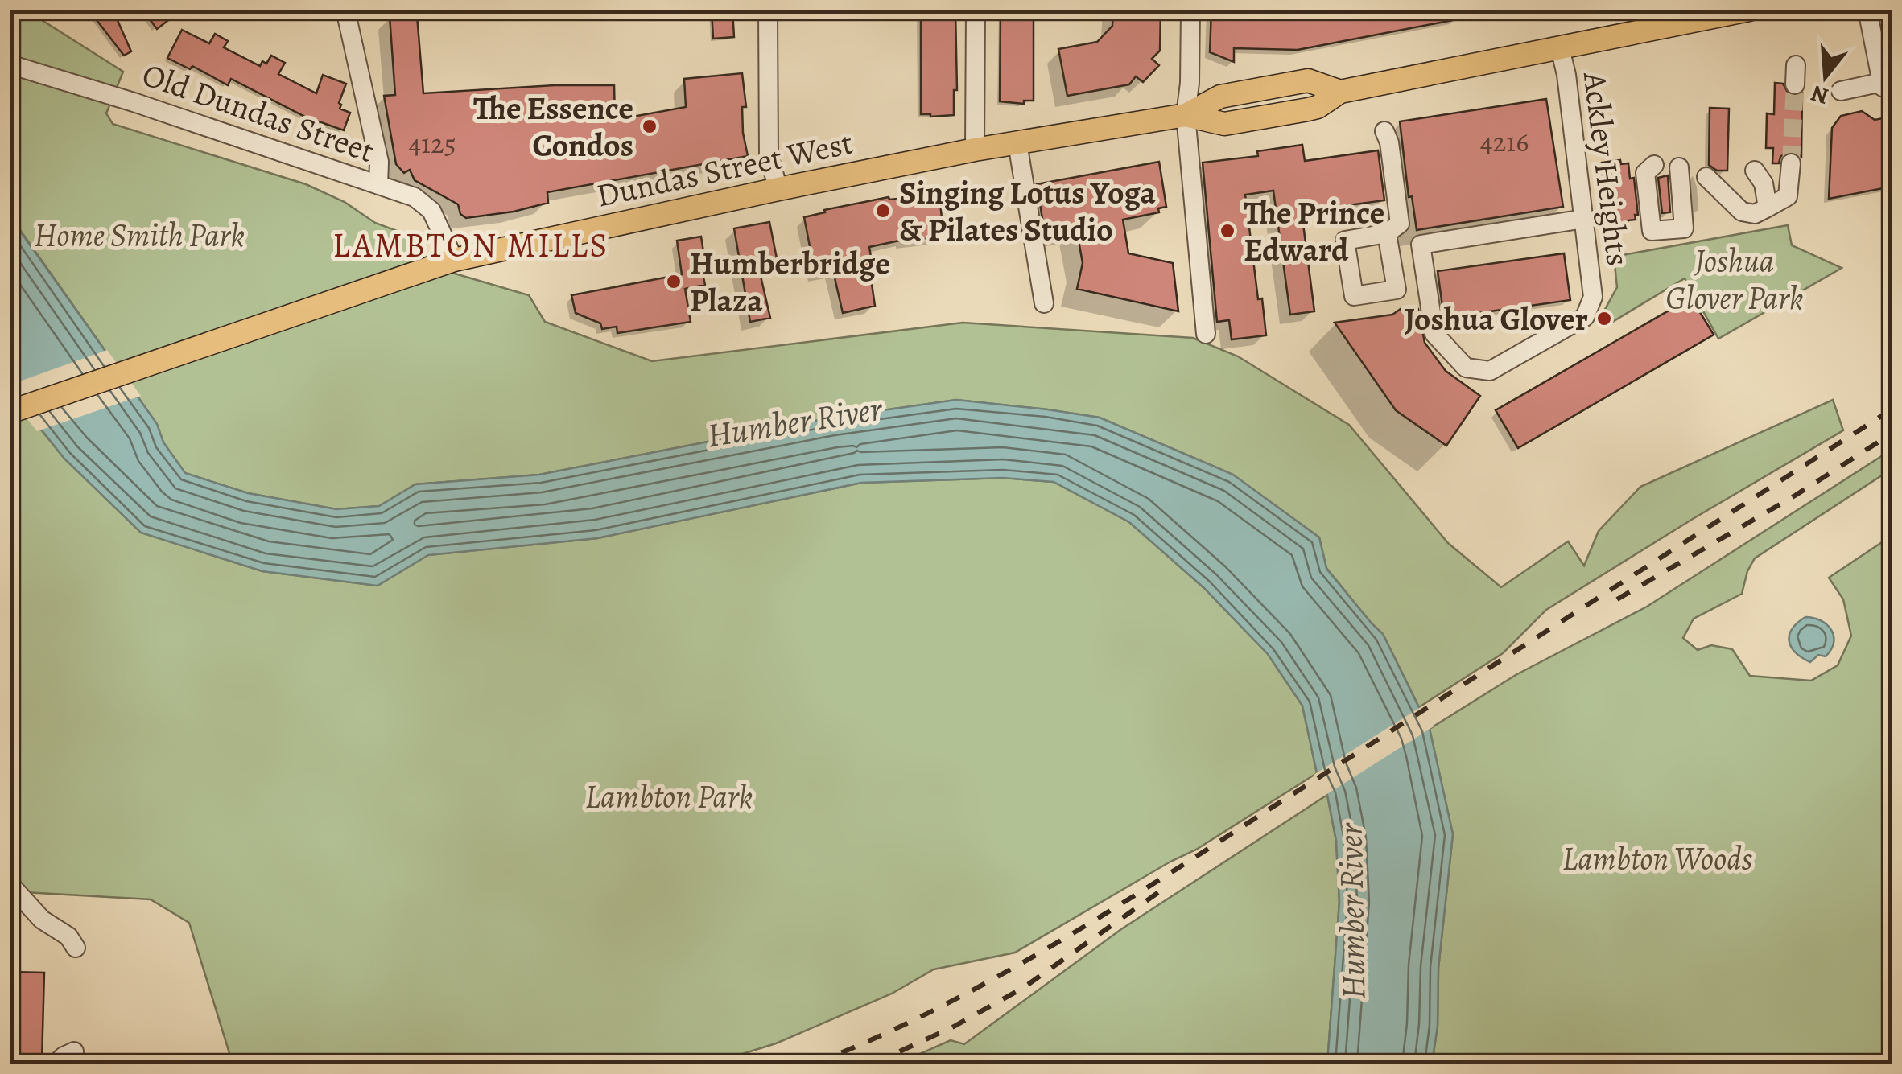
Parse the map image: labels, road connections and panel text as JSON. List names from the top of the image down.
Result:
{
  "streets": {
    "main road": ["Dundas Street West"],
    "street": ["Old Dundas Street", "Ackley Heights"]
  },
  "crossings": [
    ["Old Dundas Street", "Dundas Street West"],
    ["Dundas Street West", "Ackley Heights"]
  ],
  "districts": ["LAMBTON MILLS"],
  "water": ["Humber River"],
  "parks": [
    "Home Smith Park",
    "Joshua Glover Park",
    "Lambton Park",
    "Lambton Woods"
  ],
  "places": [
    "The Essence Condos",
    "Singing Lotus Yoga & Pilates Studio",
    "The Prince Edward",
    "Humberbridge Plaza",
    "Joshua Glover"
  ],
  "house_numbers": ["4216", "4125"],
  "north": "bottom"
}
